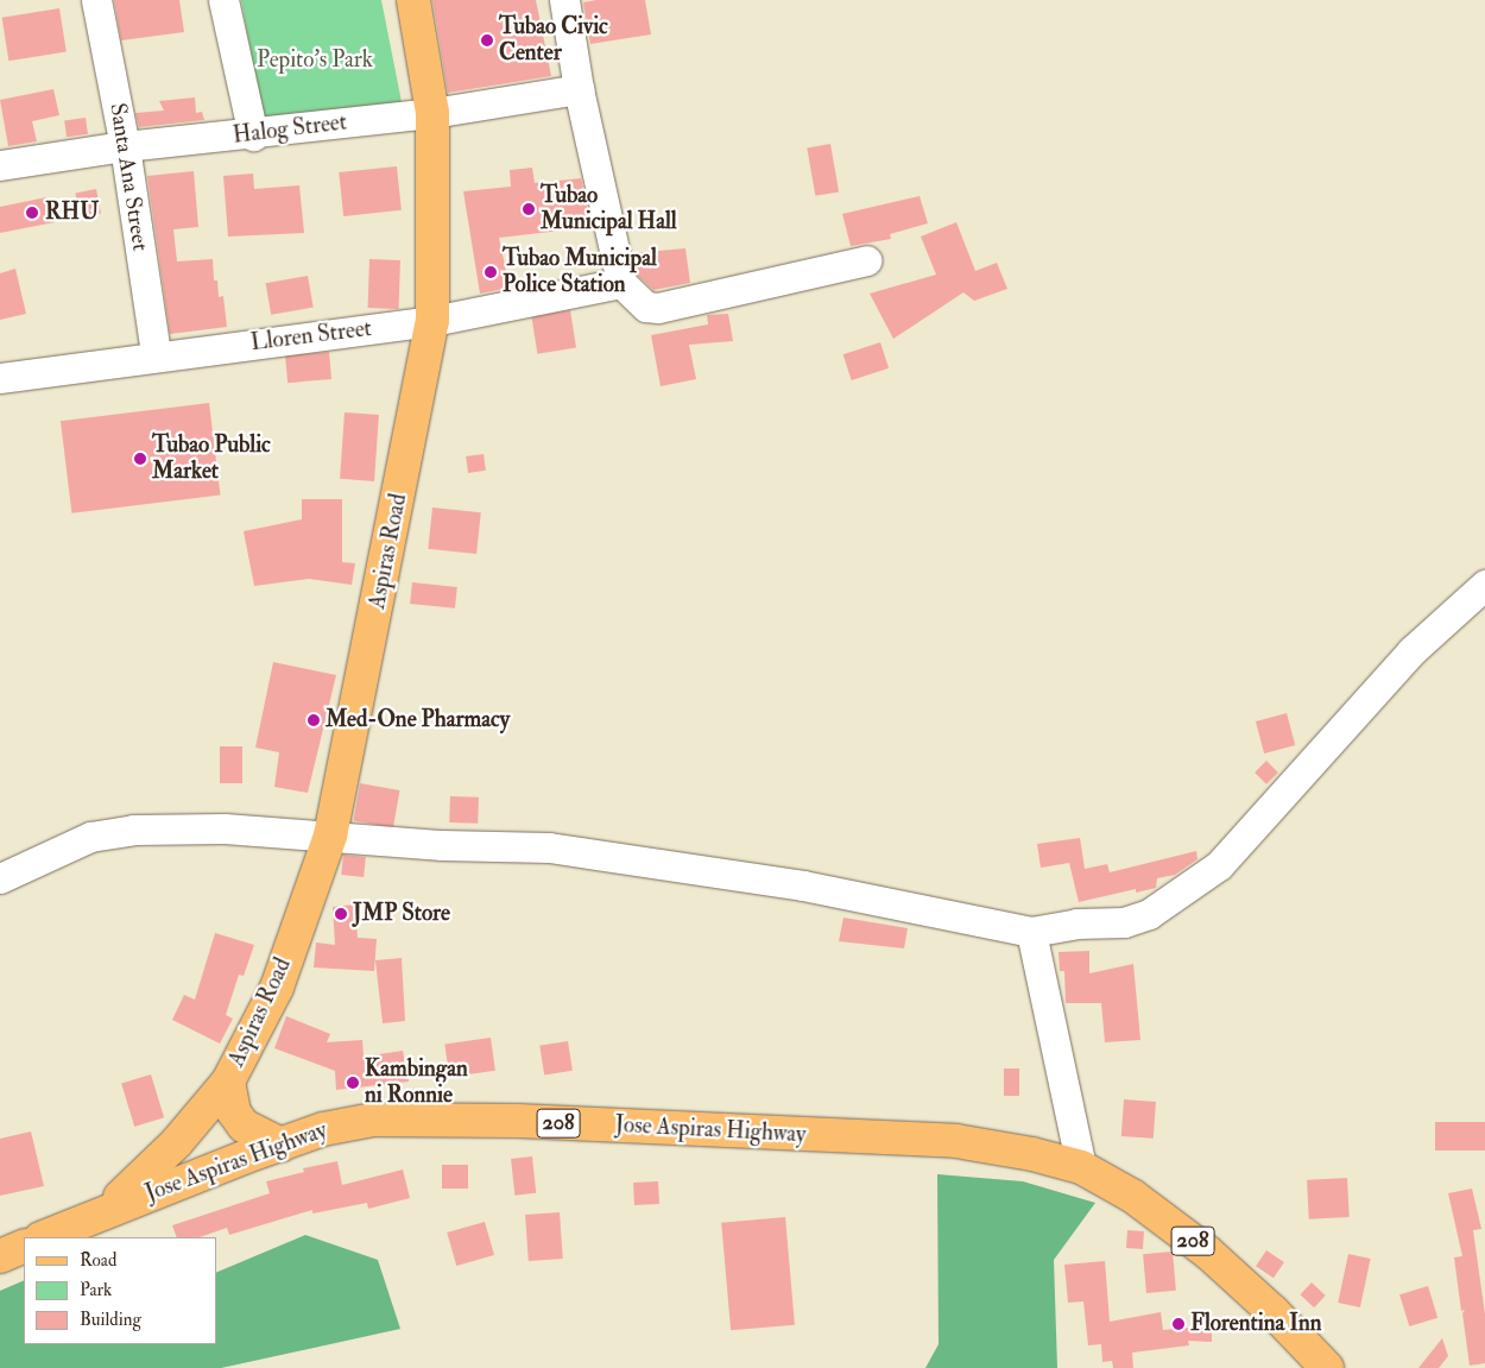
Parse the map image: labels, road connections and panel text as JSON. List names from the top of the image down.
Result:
{
  "streets": {
    "main road": ["Aspiras Road", "208", "Jose Aspiras Highway"],
    "street": ["Halog Street", "Santa Ana Street", "Lloren Street"]
  },
  "crossings": [
    ["Halog Street", "Santa Ana Street"],
    ["Halog Street", "Aspiras Road"],
    ["Santa Ana Street", "Lloren Street"],
    ["Lloren Street", "Aspiras Road"],
    ["Aspiras Road", "Jose Aspiras Highway"]
  ],
  "parks": ["Pepito's Park"],
  "places": [
    "Tubao Civic Center",
    "Tubao Municipal Hall",
    "RHU",
    "Tubao Municipal Police Station",
    "Tubao Public Market",
    "Med-One Pharmacy",
    "JMP Store",
    "Kambingan ni Ronnie",
    "Florentina Inn"
  ],
  "legend": ["Road", "Park", "Building"]
}
